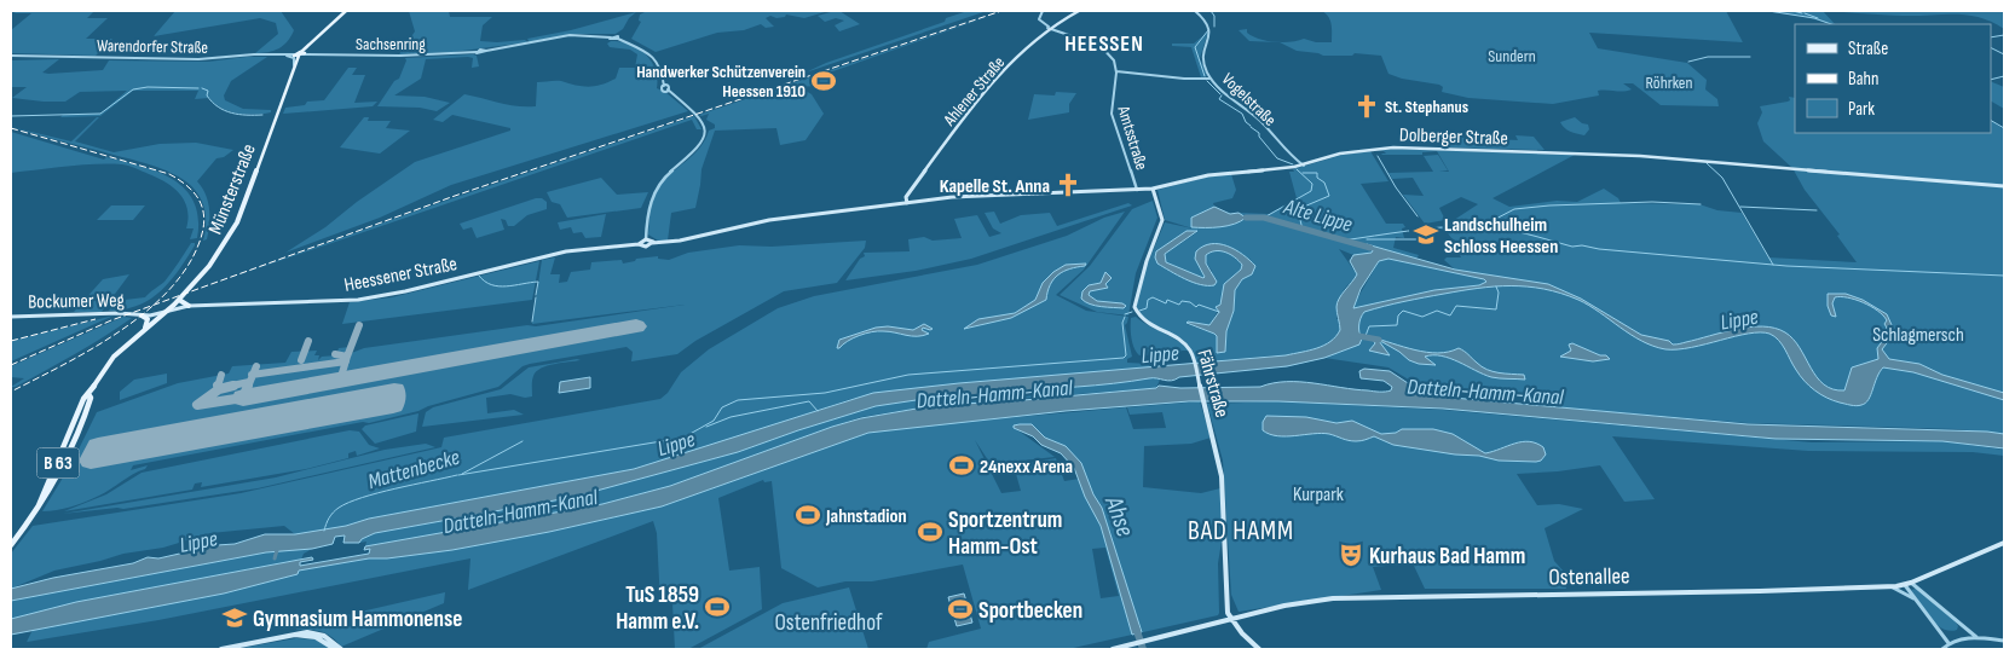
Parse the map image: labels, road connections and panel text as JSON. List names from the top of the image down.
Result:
{
  "streets": {
    "main road": [
      "Ahlener Straße",
      "Dolberger Straße",
      "Münsterstraße",
      "Heessener Straße",
      "Bockumer Weg",
      "Fährstraße",
      "B 63",
      "Ostenallee"
    ],
    "street": [
      "Sachsenring",
      "Warendorfer Straße",
      "Vogelstraße",
      "Amtsstraße"
    ]
  },
  "crossings": [
    ["Sachsenring", "Münsterstraße"],
    ["Sachsenring", "Heessener Straße"],
    ["Ahlener Straße", "Dolberger Straße"],
    ["Ahlener Straße", "Heessener Straße"],
    ["Vogelstraße", "Dolberger Straße"],
    ["Dolberger Straße", "Amtsstraße"],
    ["Dolberger Straße", "Heessener Straße"],
    ["Dolberger Straße", "Fährstraße"],
    ["Münsterstraße", "Heessener Straße"],
    ["Münsterstraße", "Bockumer Weg"],
    ["Heessener Straße", "Bockumer Weg"],
    ["Fährstraße", "Ostenallee"]
  ],
  "districts": ["HEESSEN", "BAD HAMM"],
  "water": [
    "Alte Lippe",
    "Lippe",
    "Datteln-Hamm-Kanal",
    "Mattenbecke",
    "Ahse"
  ],
  "parks": [
    "Sundern",
    "Röhrken",
    "Schlagmersch",
    "Kurpark",
    "Ostenfriedhof"
  ],
  "places": {
    "sports": [
      "Handwerker Schützenverein Heessen 1910",
      "24nexx Arena",
      "Jahnstadion",
      "Sportzentrum Hamm-Ost",
      "TuS 1859 Hamm e.V.",
      "Sportbecken"
    ],
    "church": ["St. Stephanus", "Kapelle St. Anna"],
    "school or university": ["Landschulheim Schloss Heessen", "Gymnasium Hammonense"],
    "theatre": ["Kurhaus Bad Hamm"]
  },
  "legend": ["Straße", "Bahn", "Park"]
}
